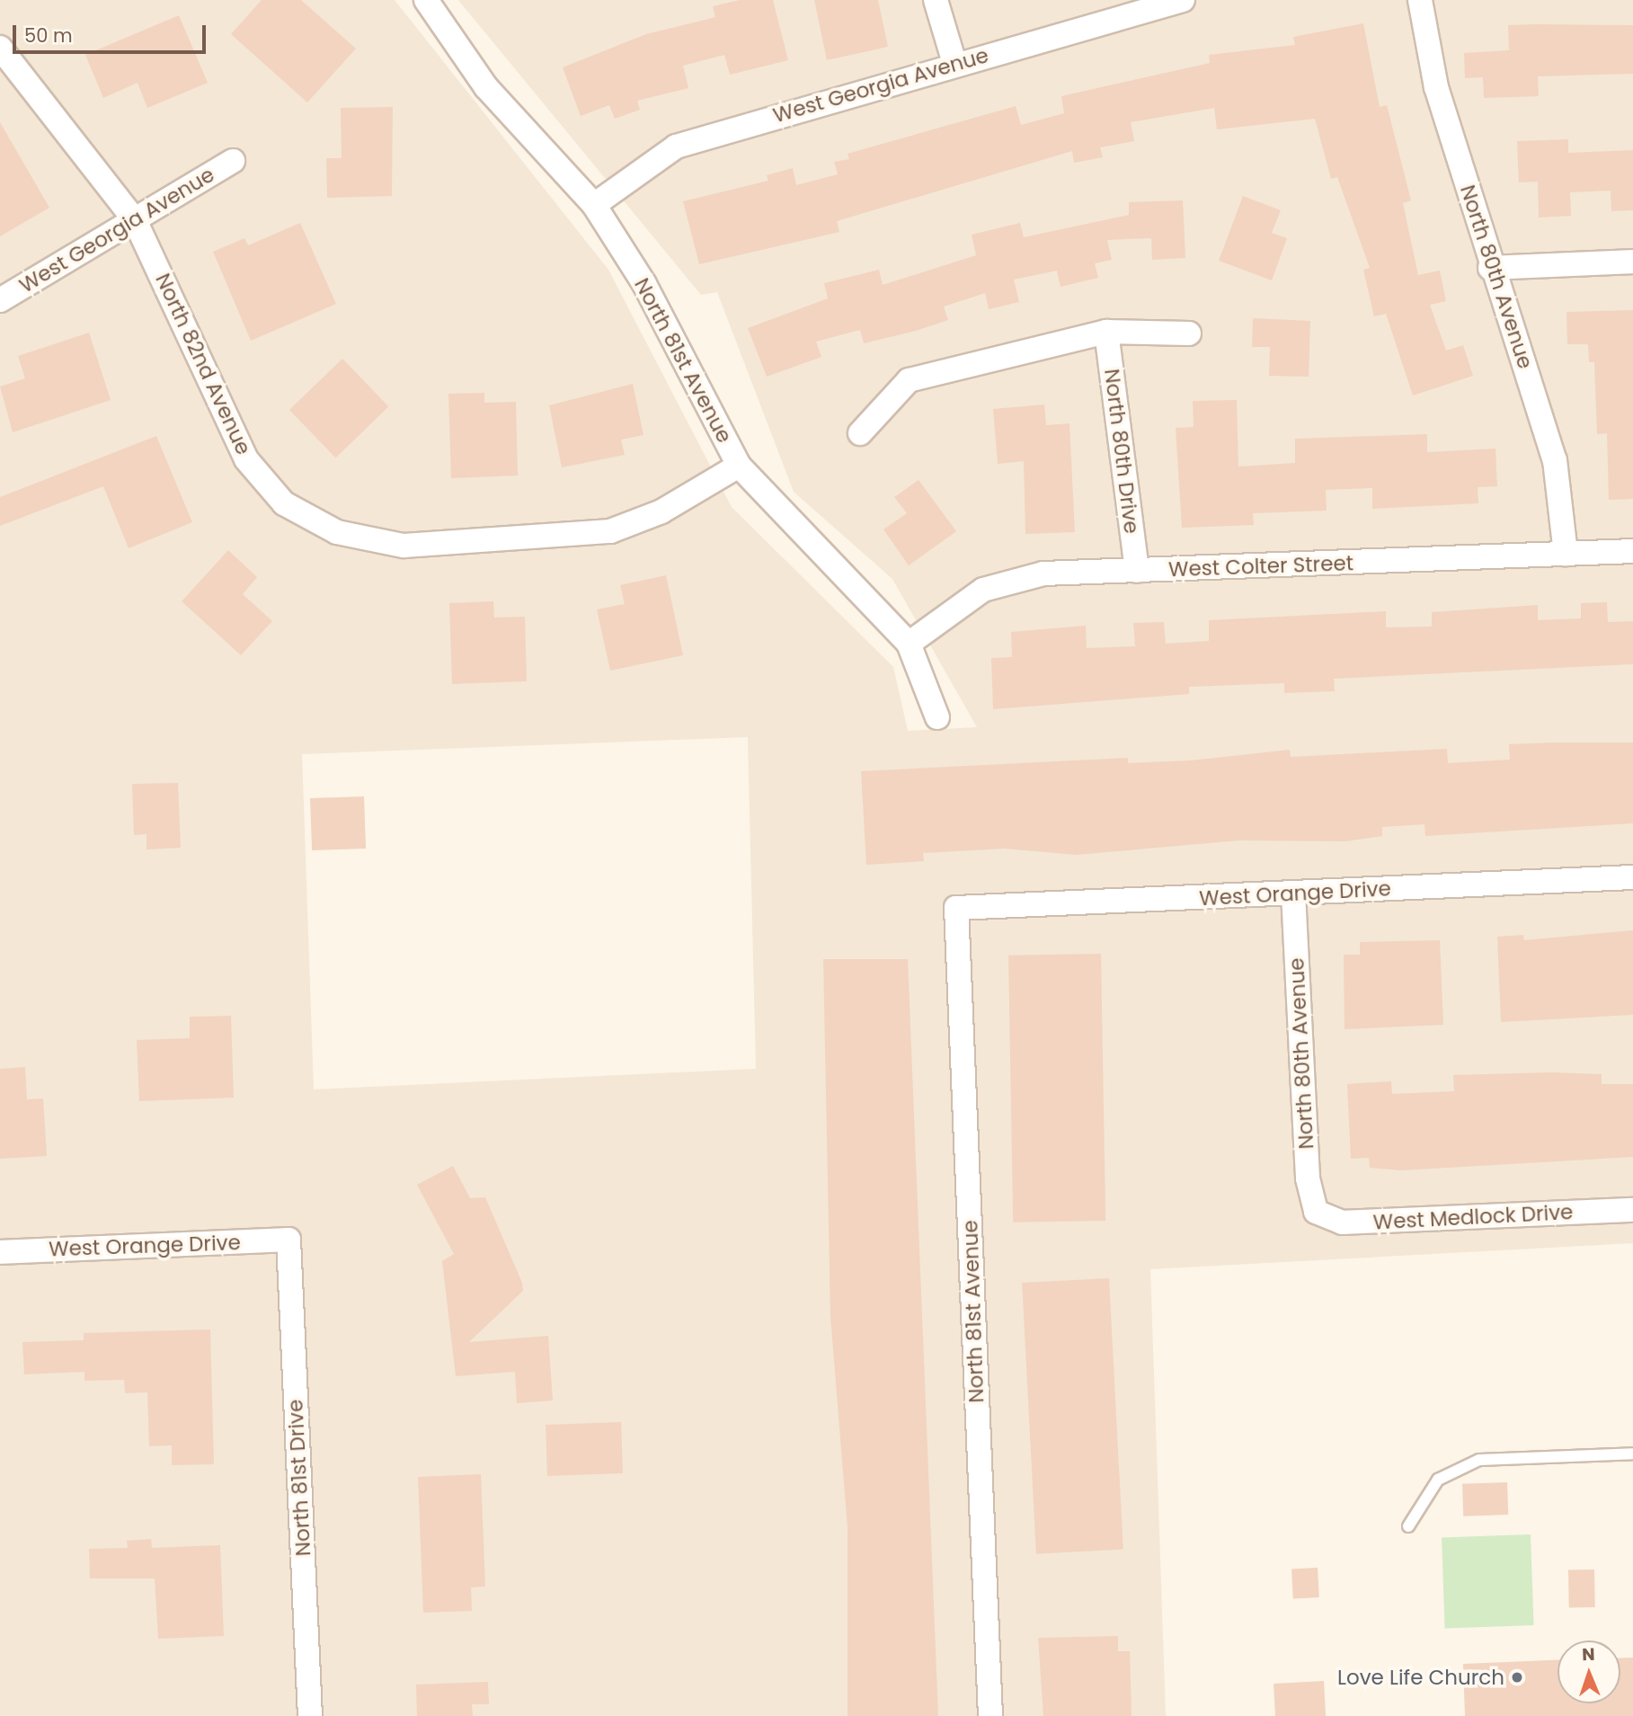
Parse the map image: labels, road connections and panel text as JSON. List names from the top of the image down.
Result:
{
  "streets": {
    "street": [
      "West Georgia Avenue",
      "North 80th Avenue",
      "North 81st Avenue",
      "North 82nd Avenue",
      "North 80th Drive",
      "West Colter Street",
      "West Orange Drive",
      "West Medlock Drive",
      "North 81st Drive"
    ]
  },
  "crossings": [
    ["West Georgia Avenue", "North 81st Avenue"],
    ["West Georgia Avenue", "North 82nd Avenue"],
    ["North 80th Avenue", "West Colter Street"],
    ["North 80th Avenue", "West Orange Drive"],
    ["North 80th Avenue", "West Medlock Drive"],
    ["North 81st Avenue", "North 82nd Avenue"],
    ["North 81st Avenue", "West Colter Street"],
    ["North 81st Avenue", "West Orange Drive"],
    ["North 80th Drive", "West Colter Street"],
    ["West Orange Drive", "North 81st Drive"]
  ],
  "places": ["Love Life Church"],
  "scale_bar": "50 m",
  "north": "top"
}
